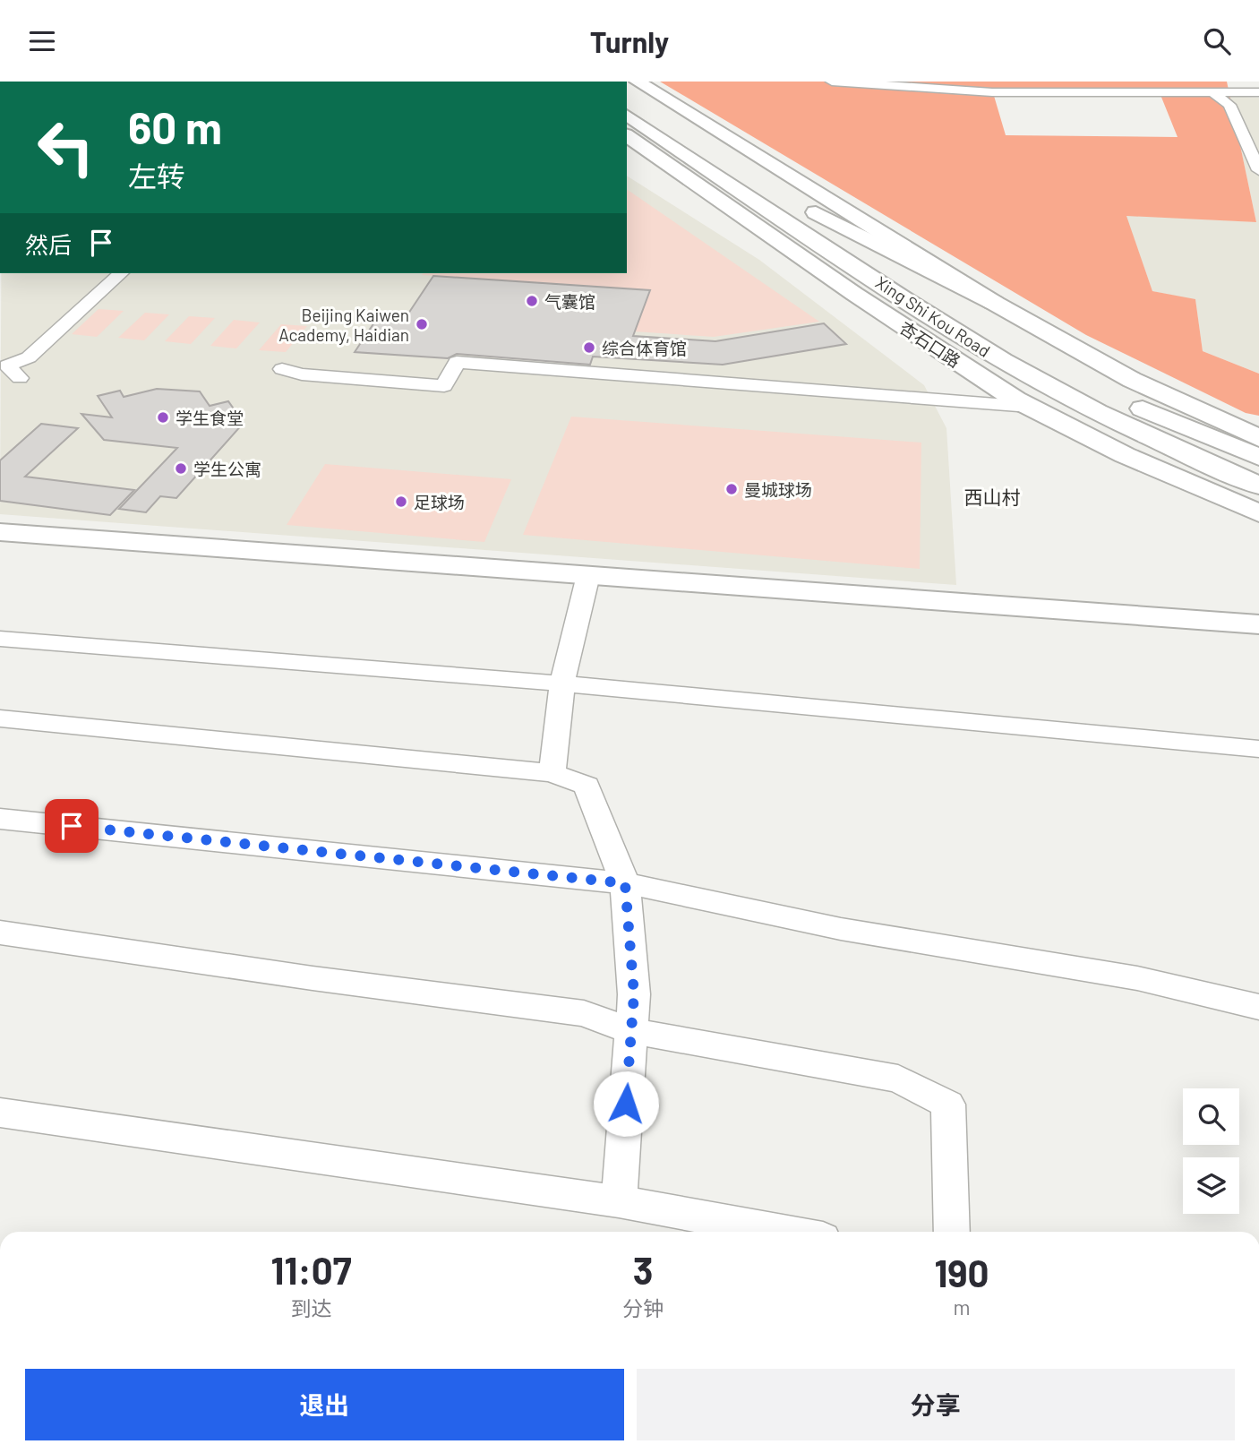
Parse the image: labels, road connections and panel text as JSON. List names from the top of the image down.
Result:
{
  "streets": {
    "street": ["Xing Shi Kou Road", "杏石口路"]
  },
  "districts": ["西山村"],
  "places": [
    "气囊馆",
    "Beijing Kaiwen Academy, Haidian",
    "综合体育馆",
    "学生食堂",
    "学生公寓",
    "曼城球场",
    "足球场"
  ],
  "page": {
    "header": "Turnly",
    "turn": ["60 m", "左转"],
    "then": "然后",
    "eta": [
      "11:07",
      "到达",
      "3",
      "分钟",
      "190",
      "m"
    ],
    "buttons": ["退出", "分享"]
  }
}
